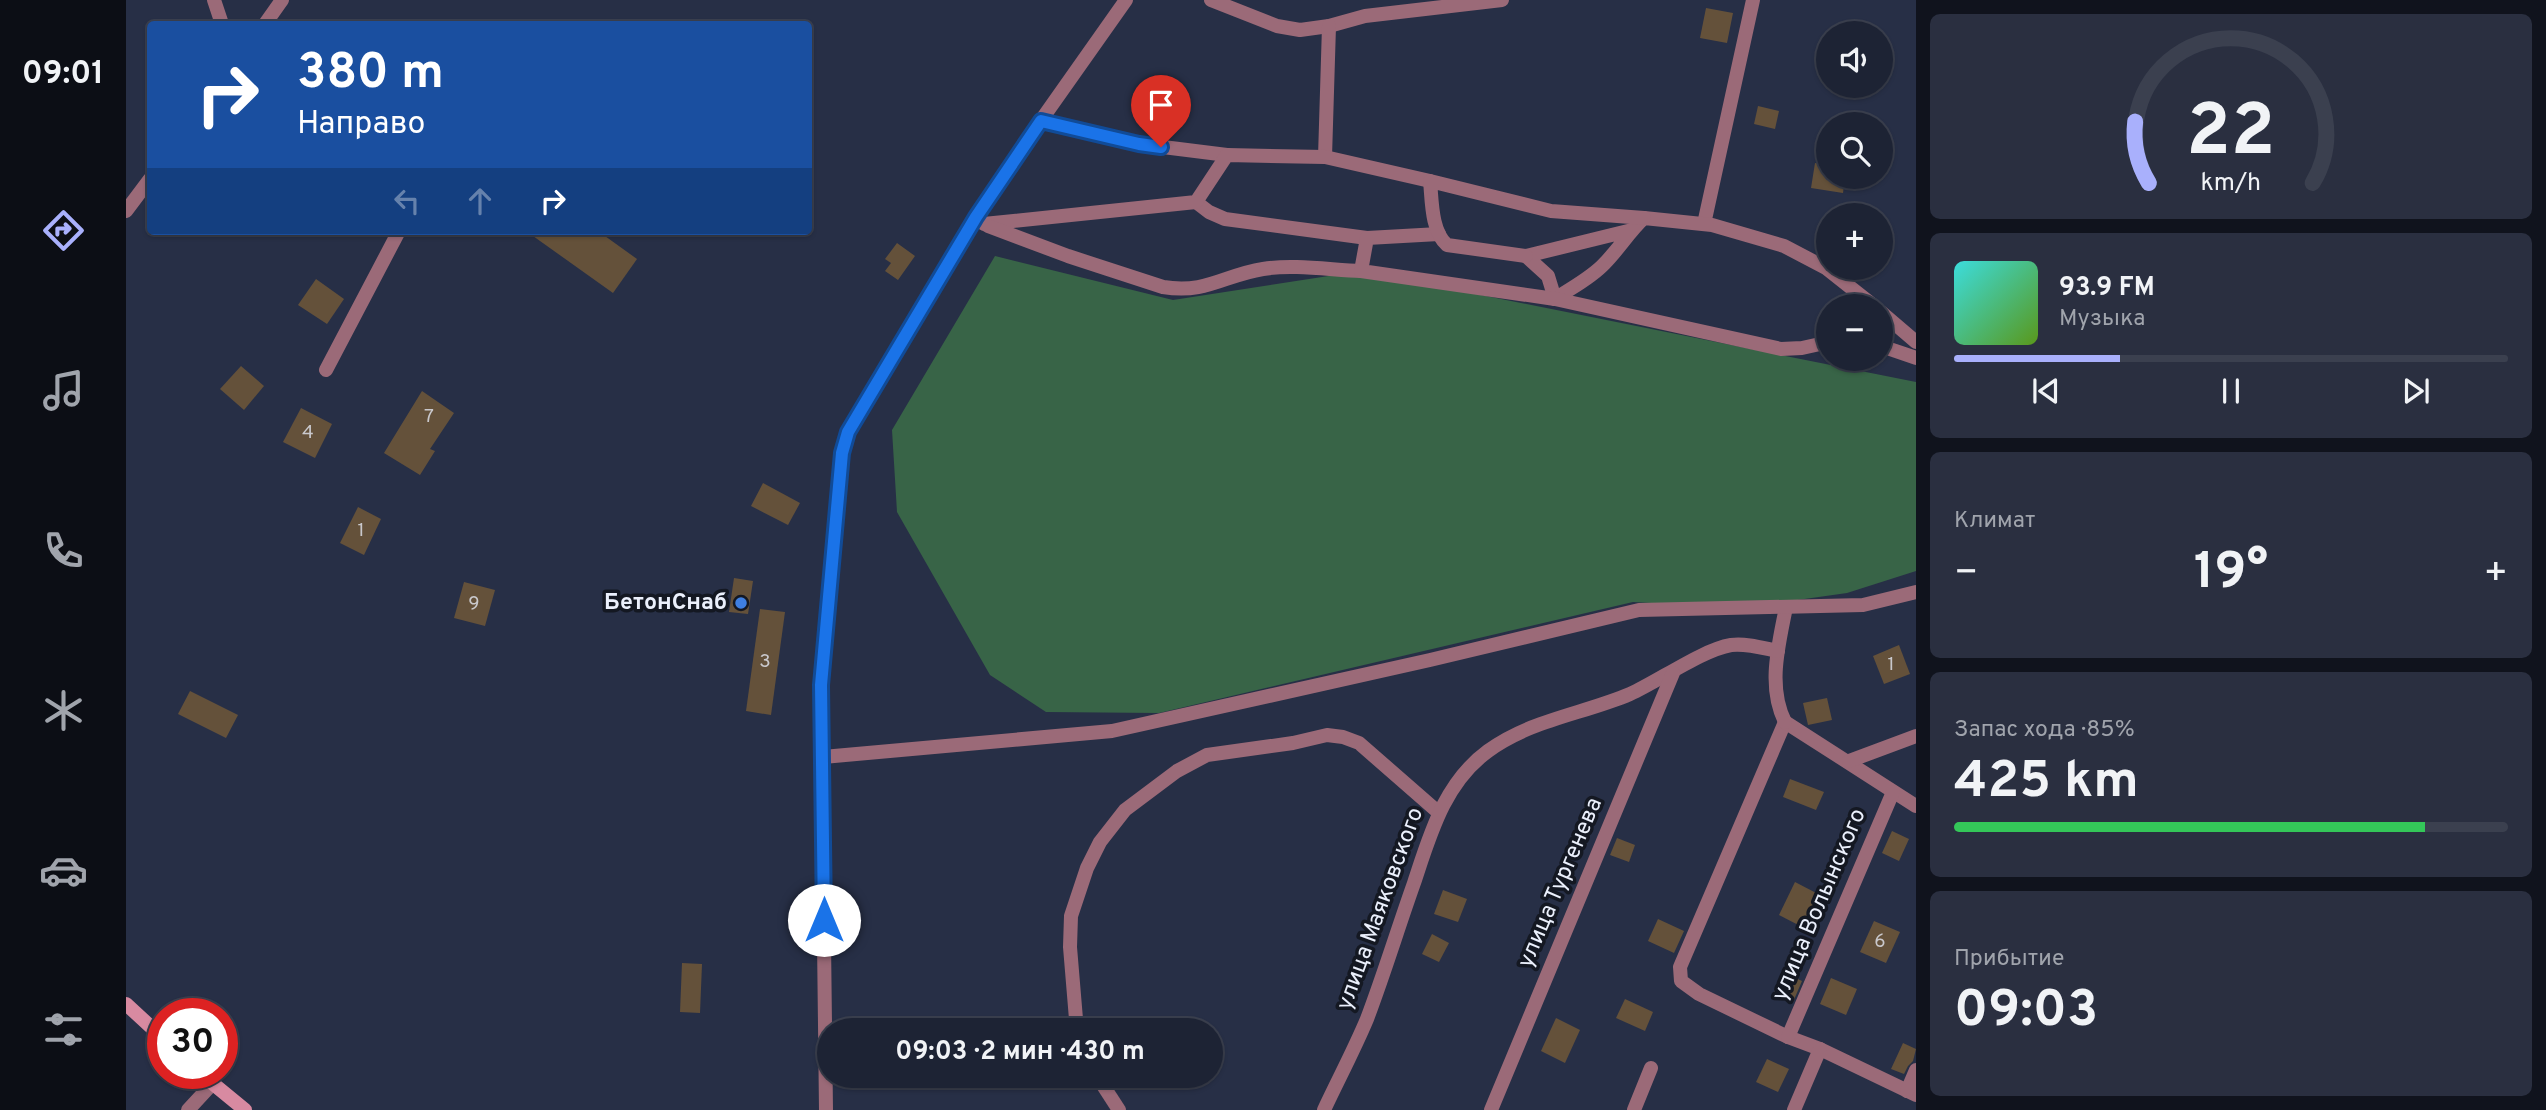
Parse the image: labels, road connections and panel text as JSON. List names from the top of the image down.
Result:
{
  "streets": {
    "street": ["улица Тургенева", "улица Волынского", "улица Маяковского"]
  },
  "crossings": [
    ["улица Тургенева", "улица Маяковского"]
  ],
  "places": ["БетонСнаб"],
  "house_numbers": [
    "7",
    "4",
    "1",
    "9",
    "3",
    "1",
    "6"
  ],
  "page": {
    "tabs": "09:01",
    "map_buttons": ["+", "−"],
    "turn": ["380 m", "Направо"],
    "song": ["93.9 FM", "Музыка"],
    "tile": [
      "Климат",
      ["Запас хода · 85%", "425 km"],
      ["Прибытие", "09:03"]
    ],
    "heat": ["−", "19°", "+"],
    "limit": "30",
    "trip": "09:03 · 2 мин · 430 m",
    "gauge": ["22", "km/h"]
  }
}
